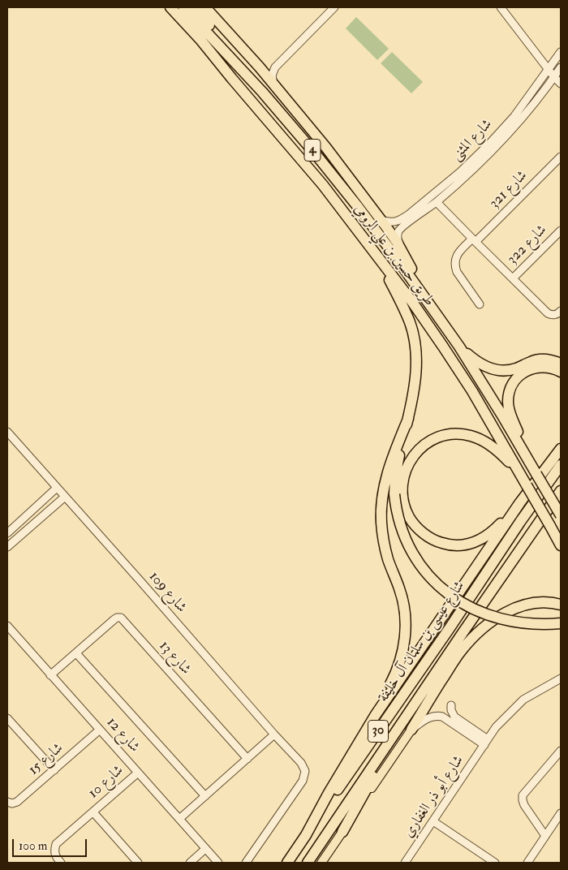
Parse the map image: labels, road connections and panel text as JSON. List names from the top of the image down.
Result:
{
  "streets": {
    "highway": [
      "4",
      "طريق حسين بن علي الرومي",
      "شارع عيسى بن سلمان آل خليفة",
      "30"
    ],
    "street": [
      "شارع المثنى",
      "شارع 321",
      "شارع 322",
      "شارع 109",
      "شارع 13",
      "شارع 12",
      "شارع 15",
      "شارع 10",
      "شارع أبو ذر الغفاري"
    ]
  },
  "crossings": [
    ["شارع عيسى بن سلمان آل خليفة", "30"],
    ["شارع 13", "شارع 12"],
    ["شارع 12", "شارع 15"],
    ["شارع 12", "شارع 10"]
  ],
  "scale_bar": "100 m"
}
